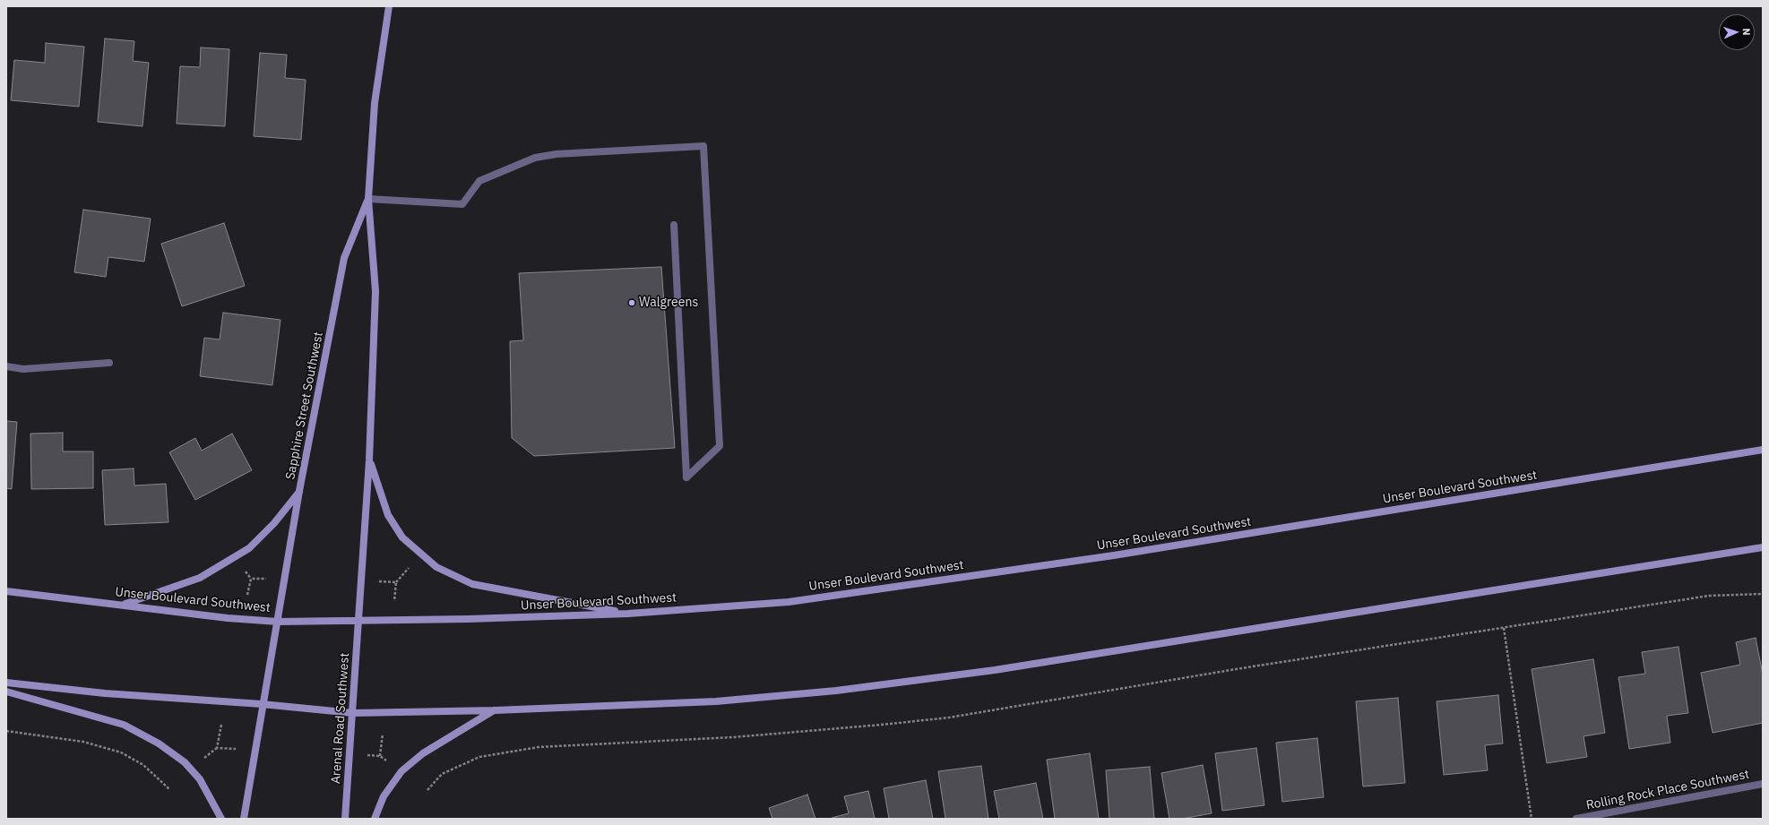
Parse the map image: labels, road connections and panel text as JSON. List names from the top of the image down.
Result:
{
  "streets": {
    "main road": ["Sapphire Street Southwest", "Unser Boulevard Southwest", "Arenal Road Southwest"],
    "street": ["Rolling Rock Place Southwest"]
  },
  "crossings": [
    ["Sapphire Street Southwest", "Unser Boulevard Southwest"],
    ["Sapphire Street Southwest", "Arenal Road Southwest"],
    ["Unser Boulevard Southwest", "Arenal Road Southwest"]
  ],
  "places": ["Walgreens"],
  "north": "right"
}
